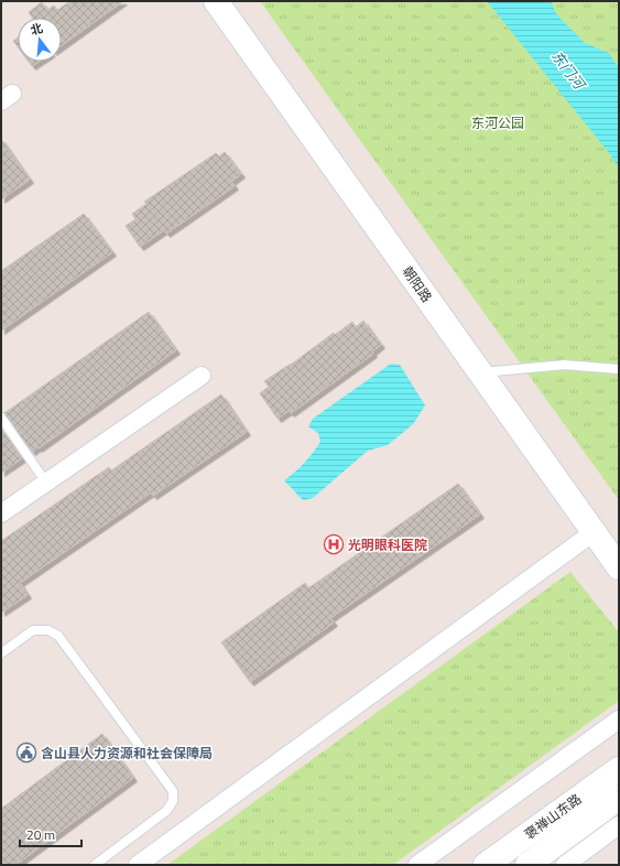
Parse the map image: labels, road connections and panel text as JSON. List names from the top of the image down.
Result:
{
  "streets": {
    "main road": ["朝阳路", "褒禅山东路"]
  },
  "water": ["东门河"],
  "parks": ["东河公园"],
  "places": {
    "hospital": ["光明眼科医院"],
    "public building": ["含山县人力资源和社会保障局"]
  },
  "scale_bar": "20 m",
  "north": "top"
}
